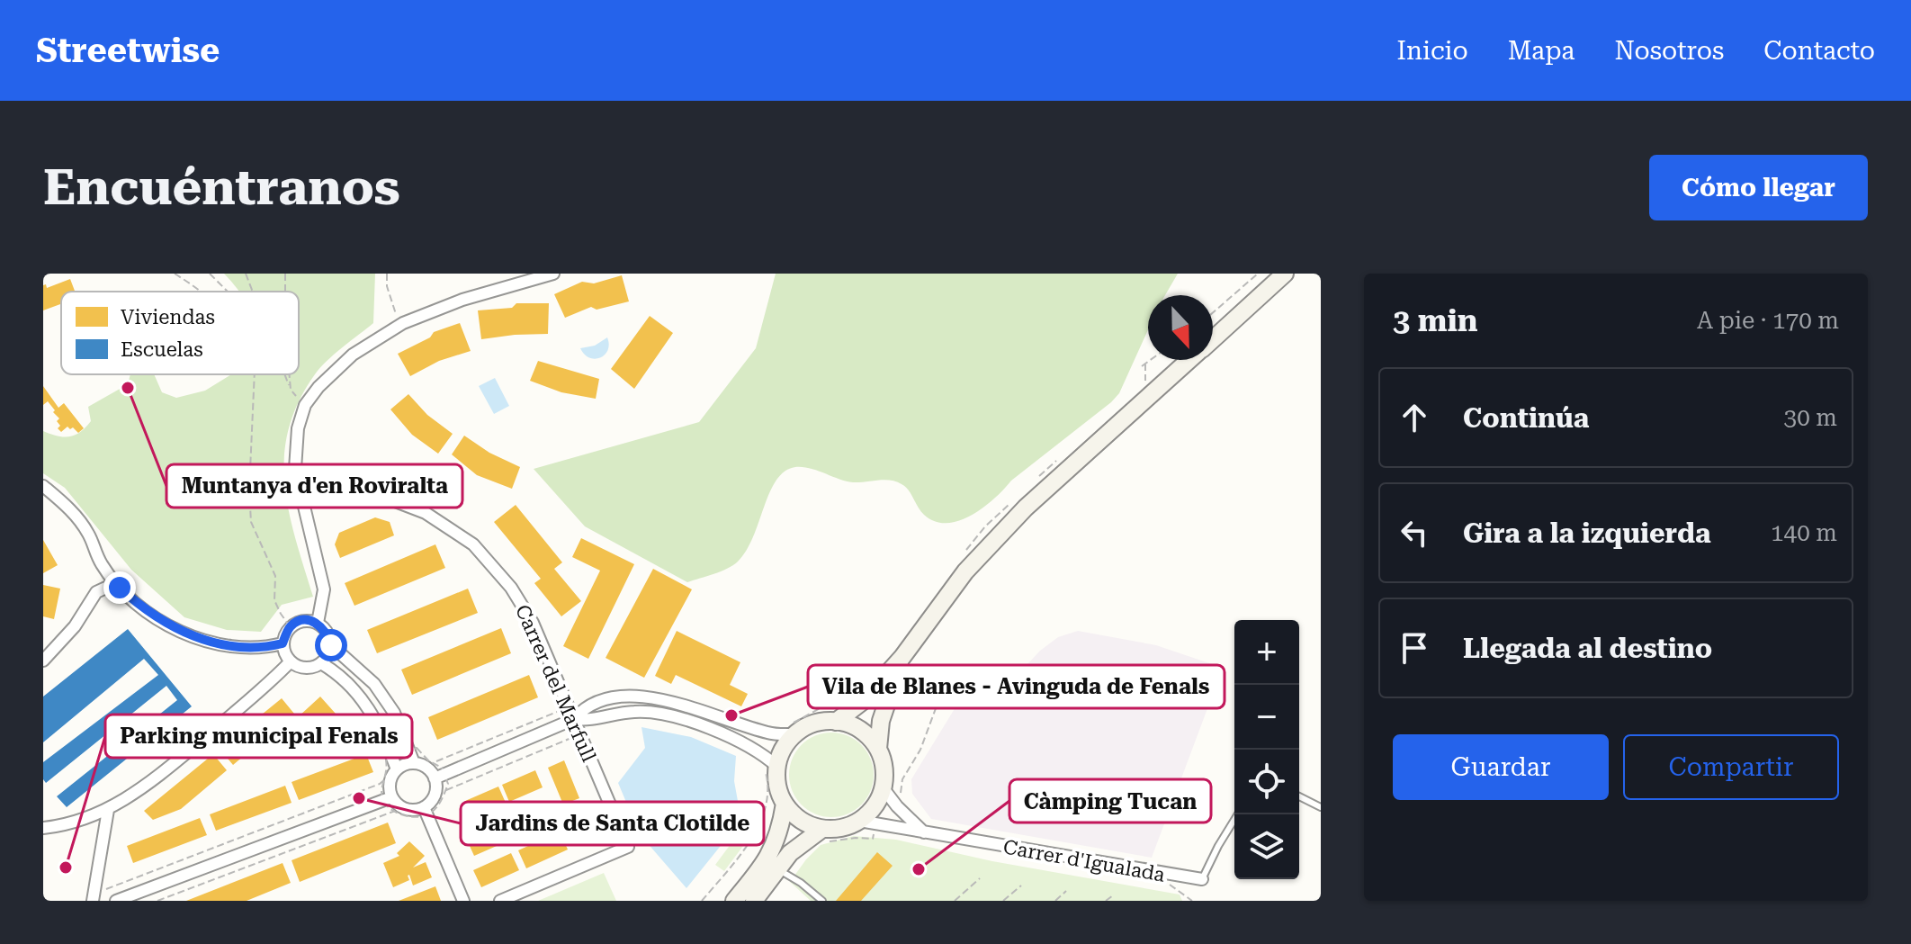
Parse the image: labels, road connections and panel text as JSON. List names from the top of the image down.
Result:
{
  "streets": {
    "street": ["Carrer del Marfull", "Carrer d'Igualada"]
  },
  "places": [
    "Muntanya d'en Roviralta",
    "Vila de Blanes - Avinguda de Fenals",
    "Jardins de Santa Clotilde",
    "Parking municipal Fenals",
    "Càmping Tucan"
  ],
  "legend": ["Viviendas", "Escuelas"],
  "north": "bottom",
  "page": {
    "header": "Streetwise",
    "nav": [
      "Inicio",
      "Mapa",
      "Nosotros",
      "Contacto"
    ],
    "buttons": [
      "Cómo llegar",
      ["Guardar", "Compartir"]
    ],
    "title": "Encuéntranos",
    "heading": ["3 min", "A pie · 170 m"],
    "list": [
      ["Continúa", "30 m"],
      ["Gira a la izquierda", "140 m"],
      "Llegada al destino"
    ],
    "map_buttons": ["+", "−"]
  }
}
